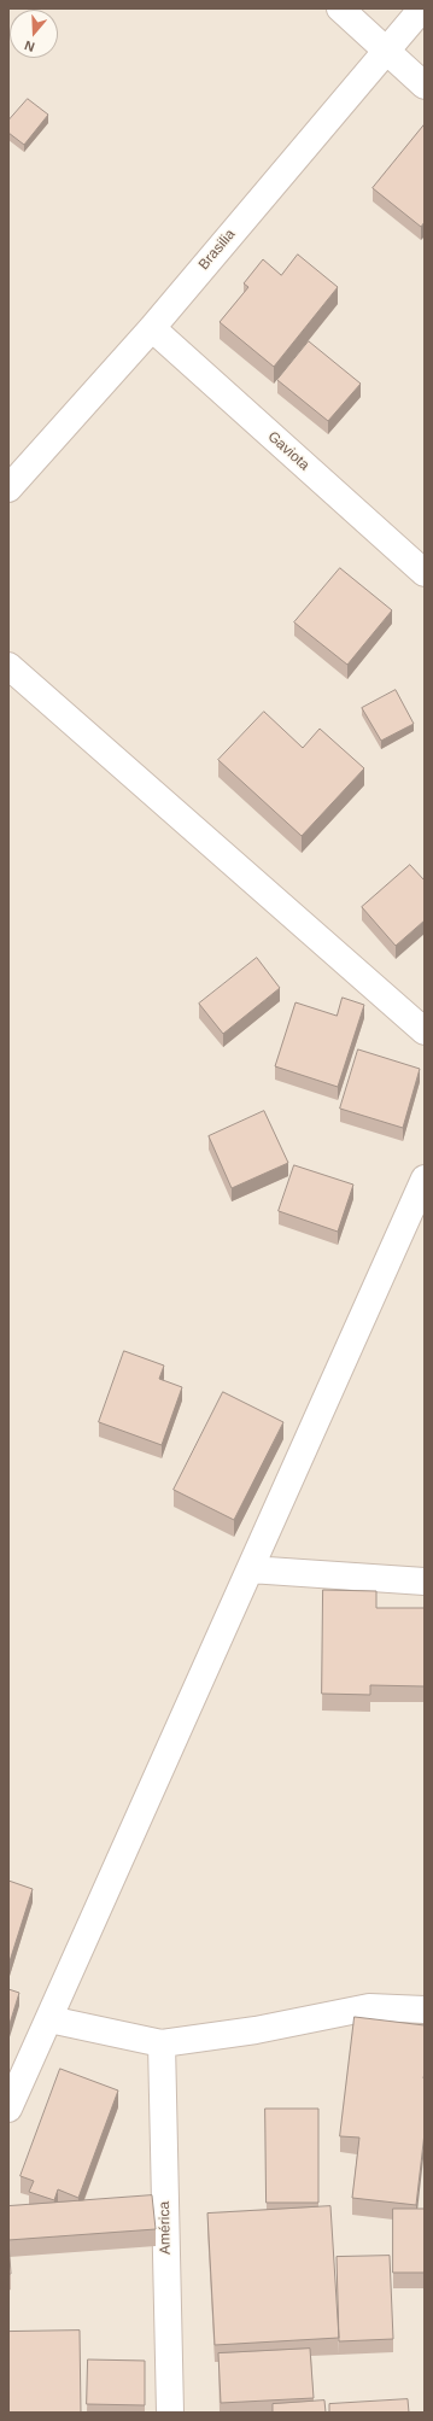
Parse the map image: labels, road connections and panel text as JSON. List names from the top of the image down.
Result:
{
  "streets": {
    "street": ["Brasilia", "Gaviota", "América"]
  },
  "crossings": [
    ["Brasilia", "Gaviota"]
  ],
  "north": "bottom"
}
